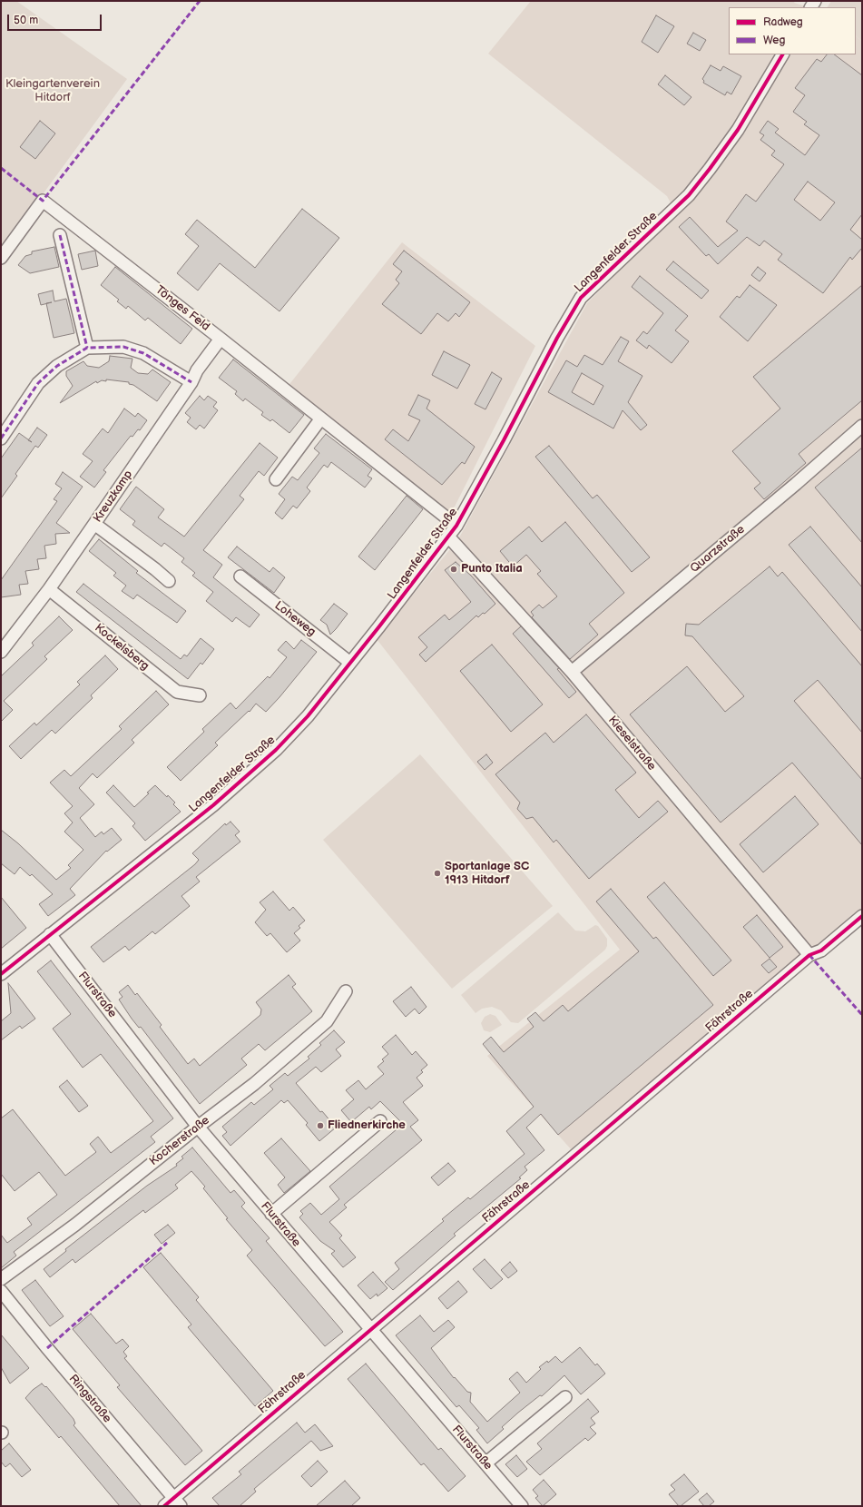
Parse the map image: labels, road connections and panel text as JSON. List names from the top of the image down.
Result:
{
  "streets": {
    "street": [
      "Langenfelder Straße",
      "Tönges Feld",
      "Kreuzkamp",
      "Quarzstraße",
      "Loheweg",
      "Kockelsberg",
      "Kieselstraße",
      "Flurstraße",
      "Fährstraße",
      "Kocherstraße",
      "Ringstraße"
    ]
  },
  "crossings": [
    ["Langenfelder Straße", "Tönges Feld"],
    ["Langenfelder Straße", "Loheweg"],
    ["Langenfelder Straße", "Kieselstraße"],
    ["Langenfelder Straße", "Flurstraße"],
    ["Tönges Feld", "Kreuzkamp"],
    ["Kreuzkamp", "Kockelsberg"],
    ["Quarzstraße", "Kieselstraße"],
    ["Kieselstraße", "Fährstraße"],
    ["Flurstraße", "Fährstraße"],
    ["Flurstraße", "Kocherstraße"],
    ["Fährstraße", "Ringstraße"]
  ],
  "parks": ["Kleingartenverein Hitdorf"],
  "places": ["Punto Italia", "Sportanlage SC 1913 Hitdorf", "Fliednerkirche"],
  "legend": ["Radweg", "Weg"],
  "scale_bar": "50 m"
}
